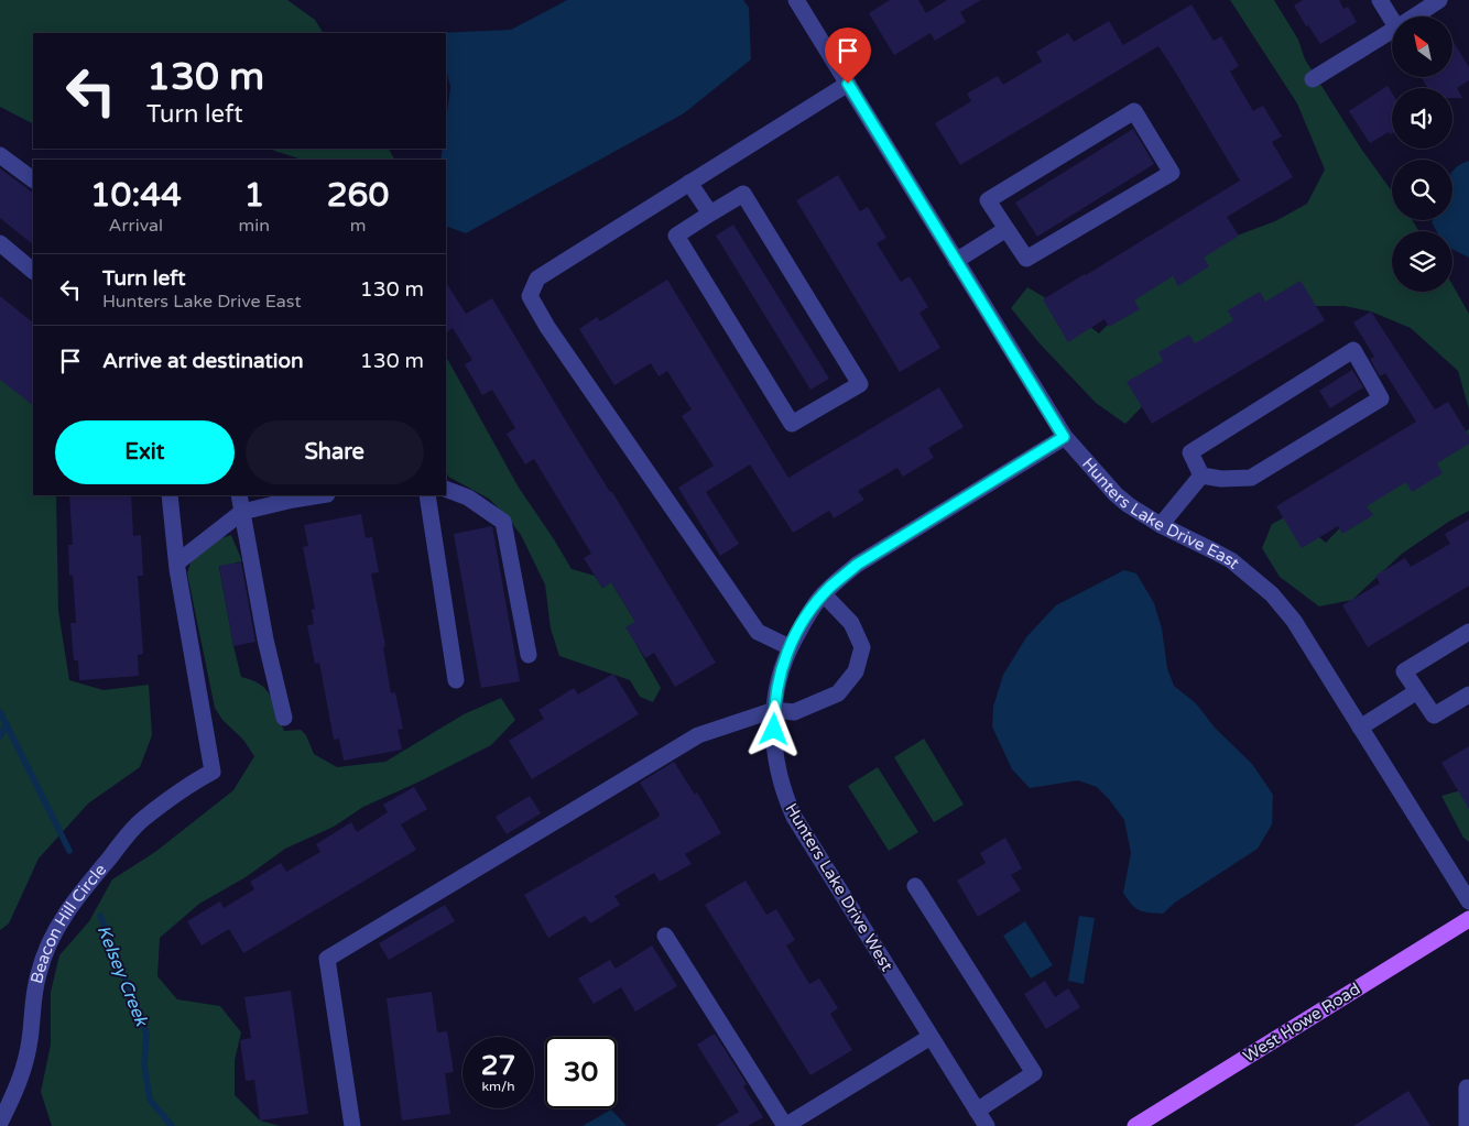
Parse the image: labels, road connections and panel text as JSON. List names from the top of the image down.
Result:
{
  "streets": {
    "main road": ["West Howe Road"],
    "street": ["Hunters Lake Drive East", "Hunters Lake Drive West", "Beacon Hill Circle"]
  },
  "crossings": [
    ["Hunters Lake Drive East", "Hunters Lake Drive West"]
  ],
  "water": ["Kelsey Creek"],
  "north": "top left",
  "page": {
    "turn": ["130 m", "Turn left"],
    "eta": [
      "10:44",
      "Arrival",
      "1",
      "min",
      "260",
      "m"
    ],
    "list": [
      {
        "name": "Turn left",
        "note": "Hunters Lake Drive East",
        "value": "130 m"
      },
      {
        "name": "Arrive at destination",
        "value": "130 m"
      }
    ],
    "buttons": ["Exit", "Share"],
    "speed": "27 km/h",
    "limit": "30"
  }
}
